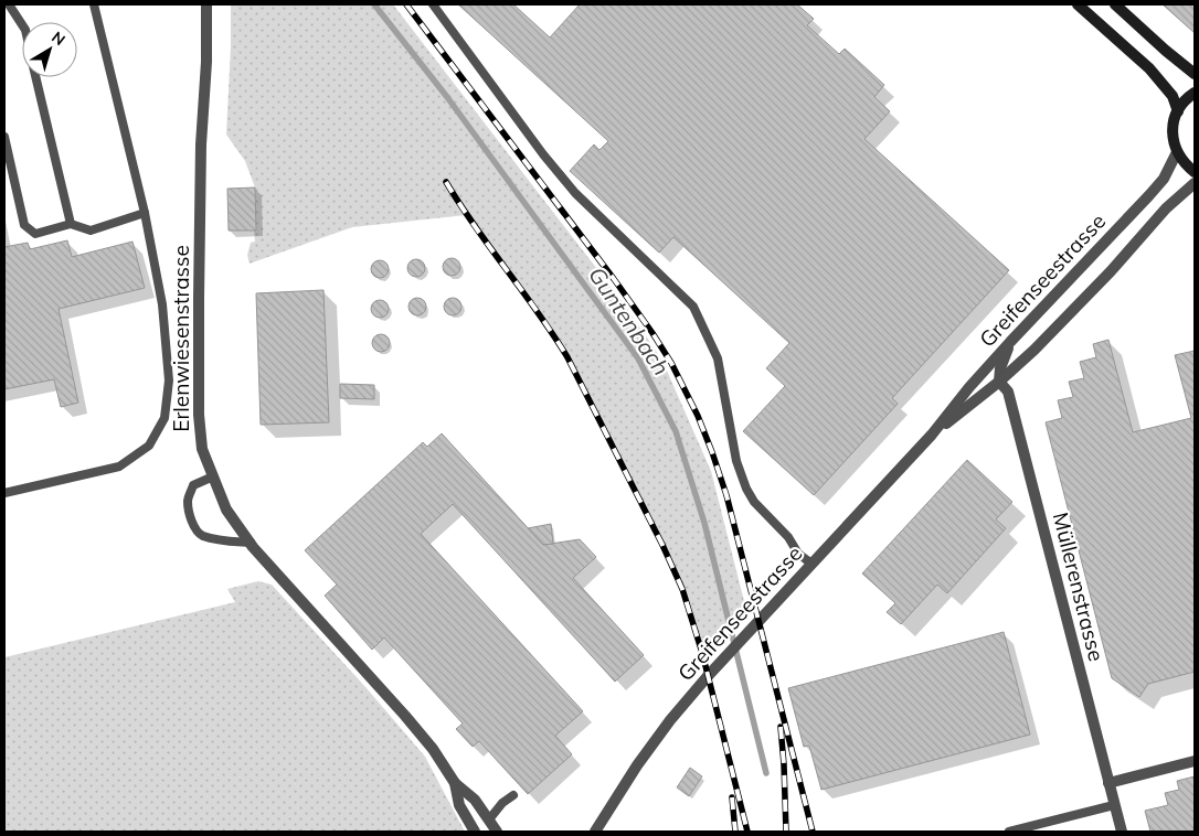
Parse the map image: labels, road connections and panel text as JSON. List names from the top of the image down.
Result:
{
  "streets": {
    "street": ["Greifenseestrasse", "Erlenwiesenstrasse", "Müllerenstrasse"]
  },
  "crossings": [
    ["Greifenseestrasse", "Müllerenstrasse"]
  ],
  "water": ["Guntenbach"],
  "north": "top right"
}
